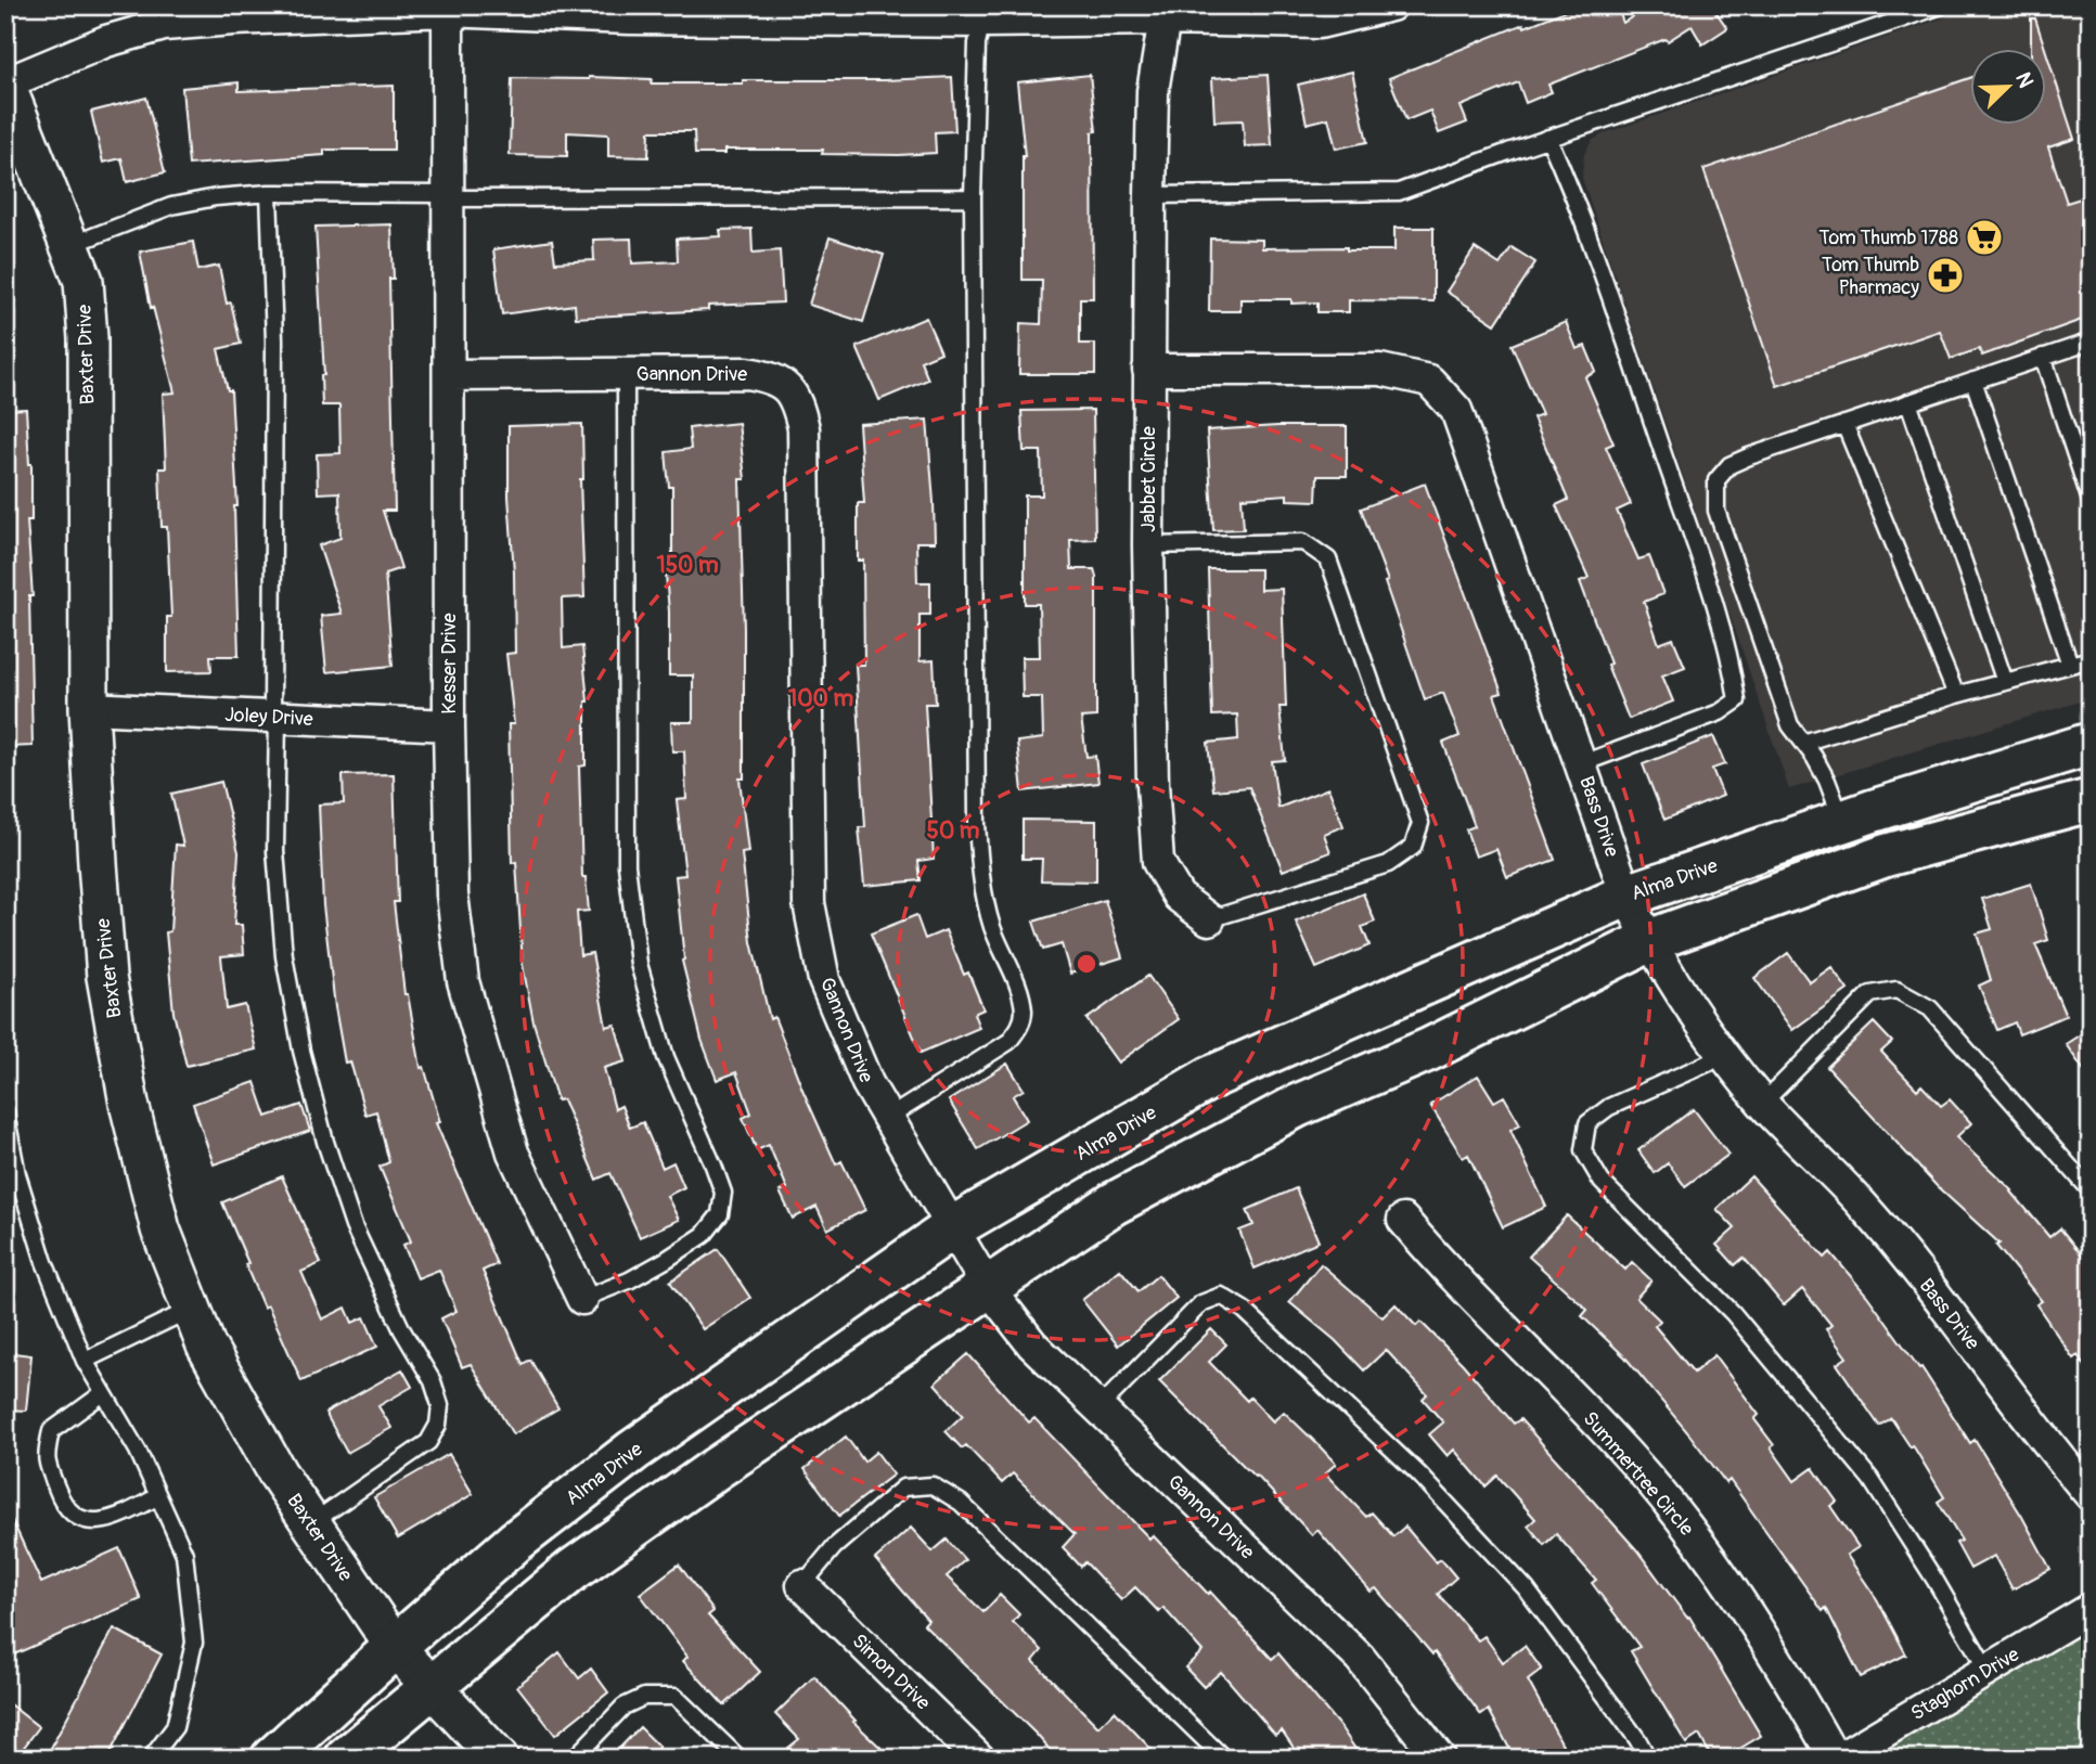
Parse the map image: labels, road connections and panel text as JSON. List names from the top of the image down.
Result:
{
  "streets": {
    "main road": ["Alma Drive"],
    "street": [
      "Baxter Drive",
      "Gannon Drive",
      "Jabbet Circle",
      "Kesser Drive",
      "Joley Drive",
      "Bass Drive",
      "Summertree Circle",
      "Simon Drive",
      "Staghorn Drive"
    ]
  },
  "crossings": [
    ["Baxter Drive", "Joley Drive"],
    ["Baxter Drive", "Alma Drive"],
    ["Gannon Drive", "Kesser Drive"],
    ["Gannon Drive", "Alma Drive"],
    ["Jabbet Circle", "Bass Drive"],
    ["Kesser Drive", "Joley Drive"],
    ["Bass Drive", "Alma Drive"],
    ["Summertree Circle", "Staghorn Drive"]
  ],
  "places": {
    "supermarket": ["Tom Thumb 1788"],
    "pharmacy": ["Tom Thumb Pharmacy"]
  },
  "north": "top right",
  "rings": ["150 m", "100 m", "50 m"]
}
